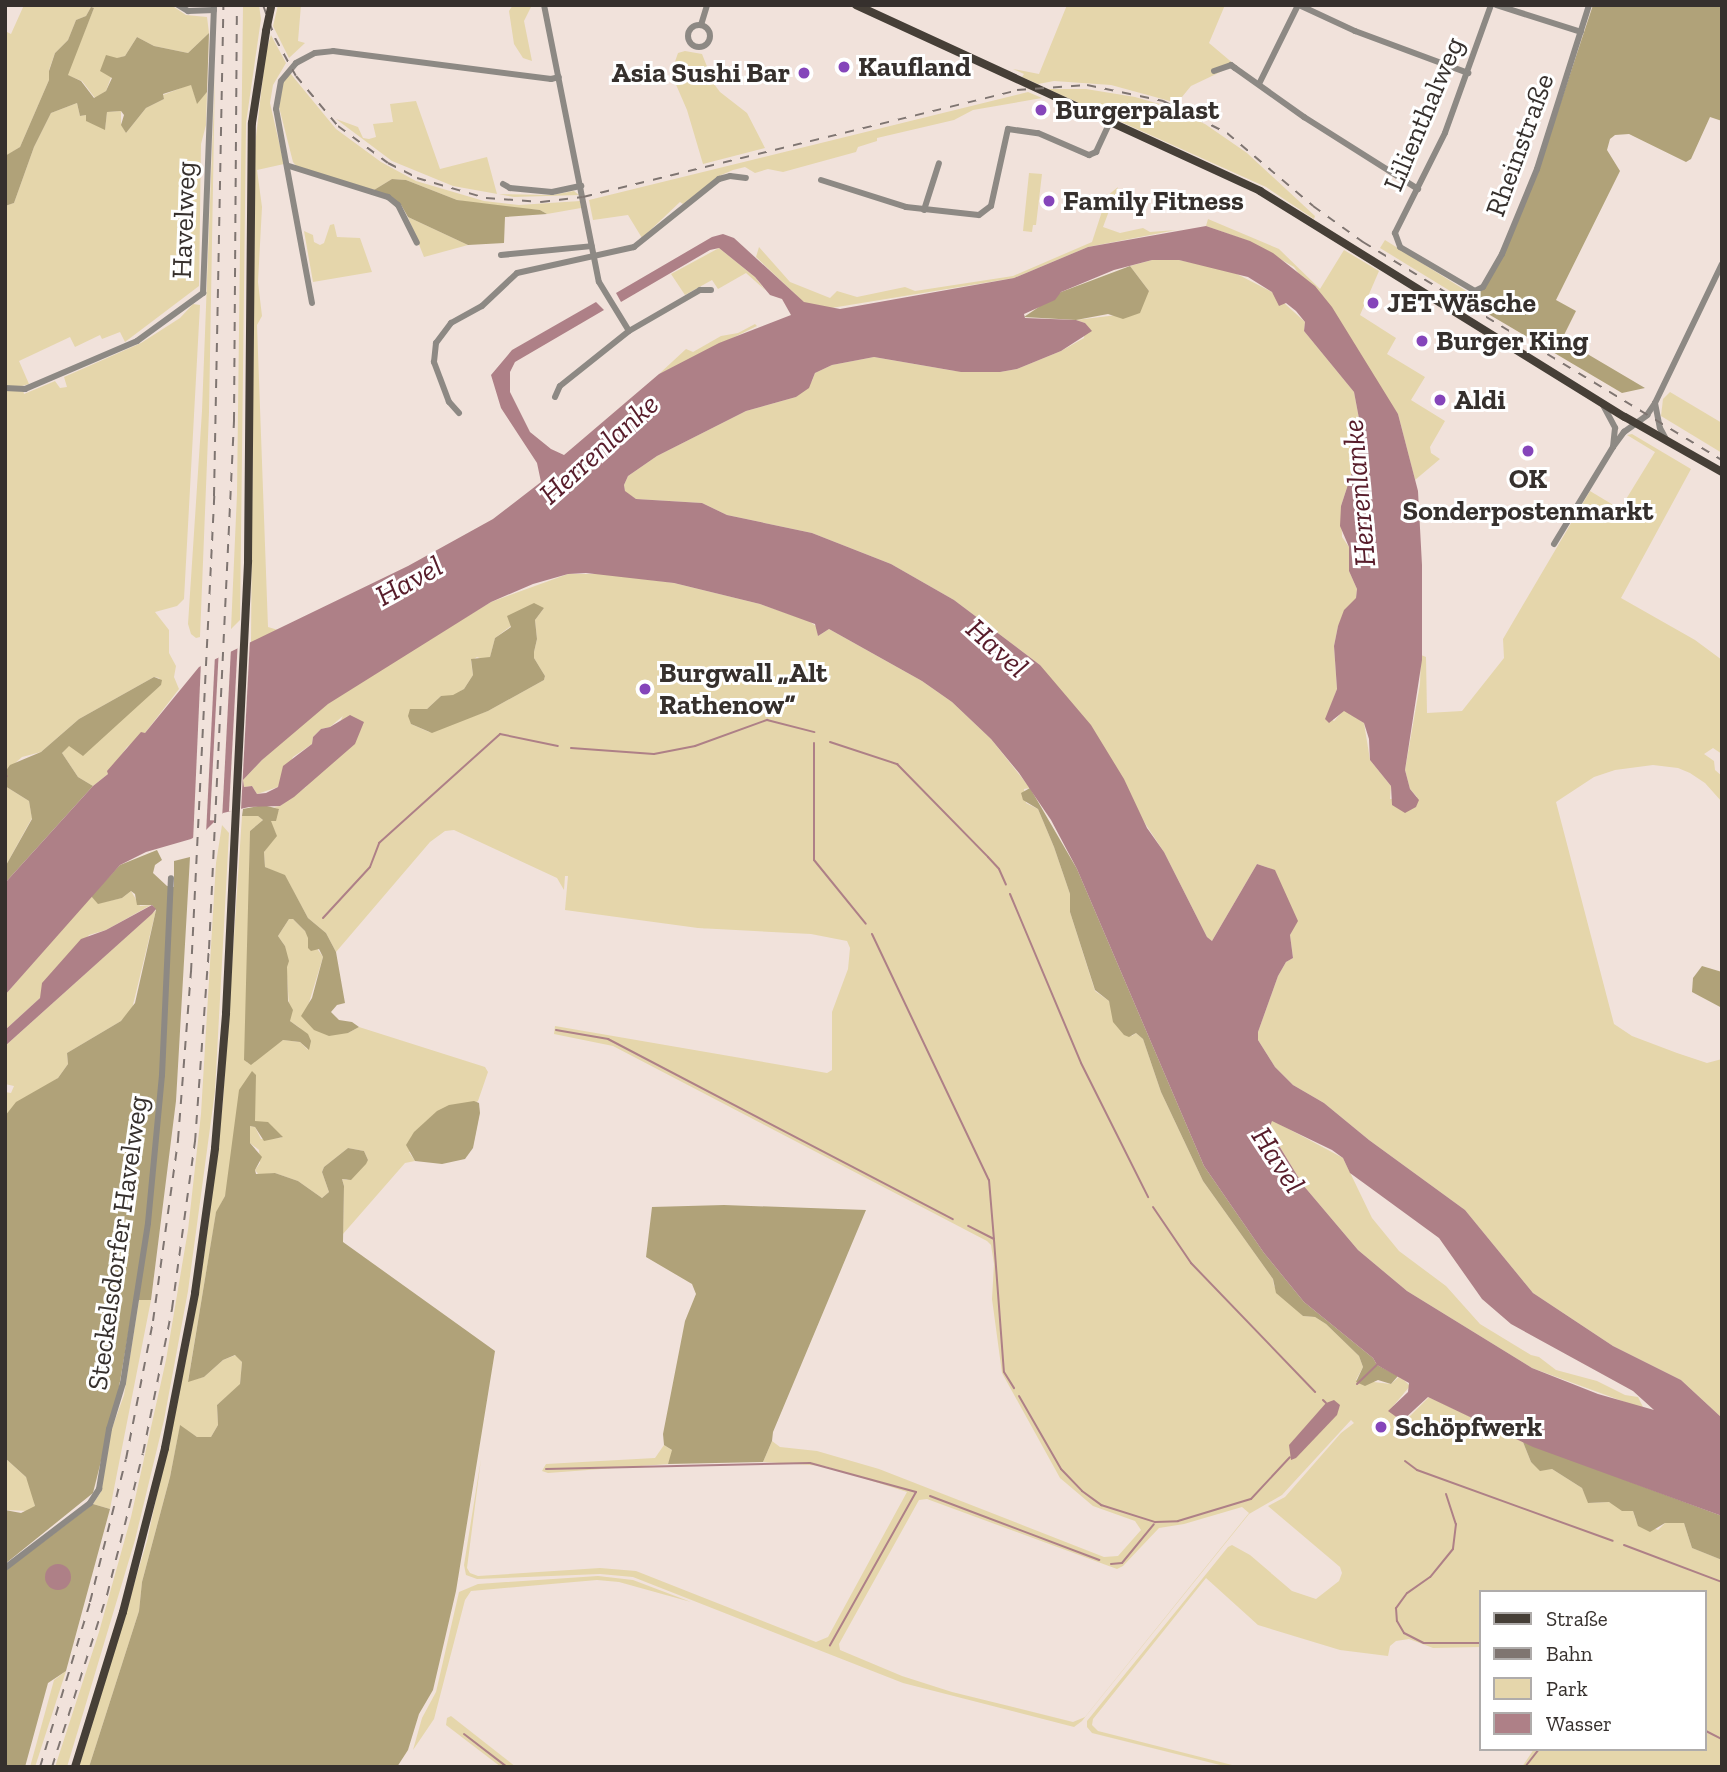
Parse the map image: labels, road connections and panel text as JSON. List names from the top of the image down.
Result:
{
  "streets": {
    "street": [
      "Lilienthalweg",
      "Rheinstraße",
      "Havelweg",
      "Steckelsdorfer Havelweg"
    ]
  },
  "crossings": [
    ["Lilienthalweg", "Rheinstraße"]
  ],
  "water": ["Herrenlanke", "Havel"],
  "places": [
    "Kaufland",
    "Asia Sushi Bar",
    "Burgerpalast",
    "Family Fitness",
    "JET Wäsche",
    "Burger King",
    "Aldi",
    "OK Sonderpostenmarkt",
    "Burgwall „Alt Rathenow“",
    "Schöpfwerk"
  ],
  "legend": [
    "Straße",
    "Bahn",
    "Park",
    "Wasser"
  ]
}
